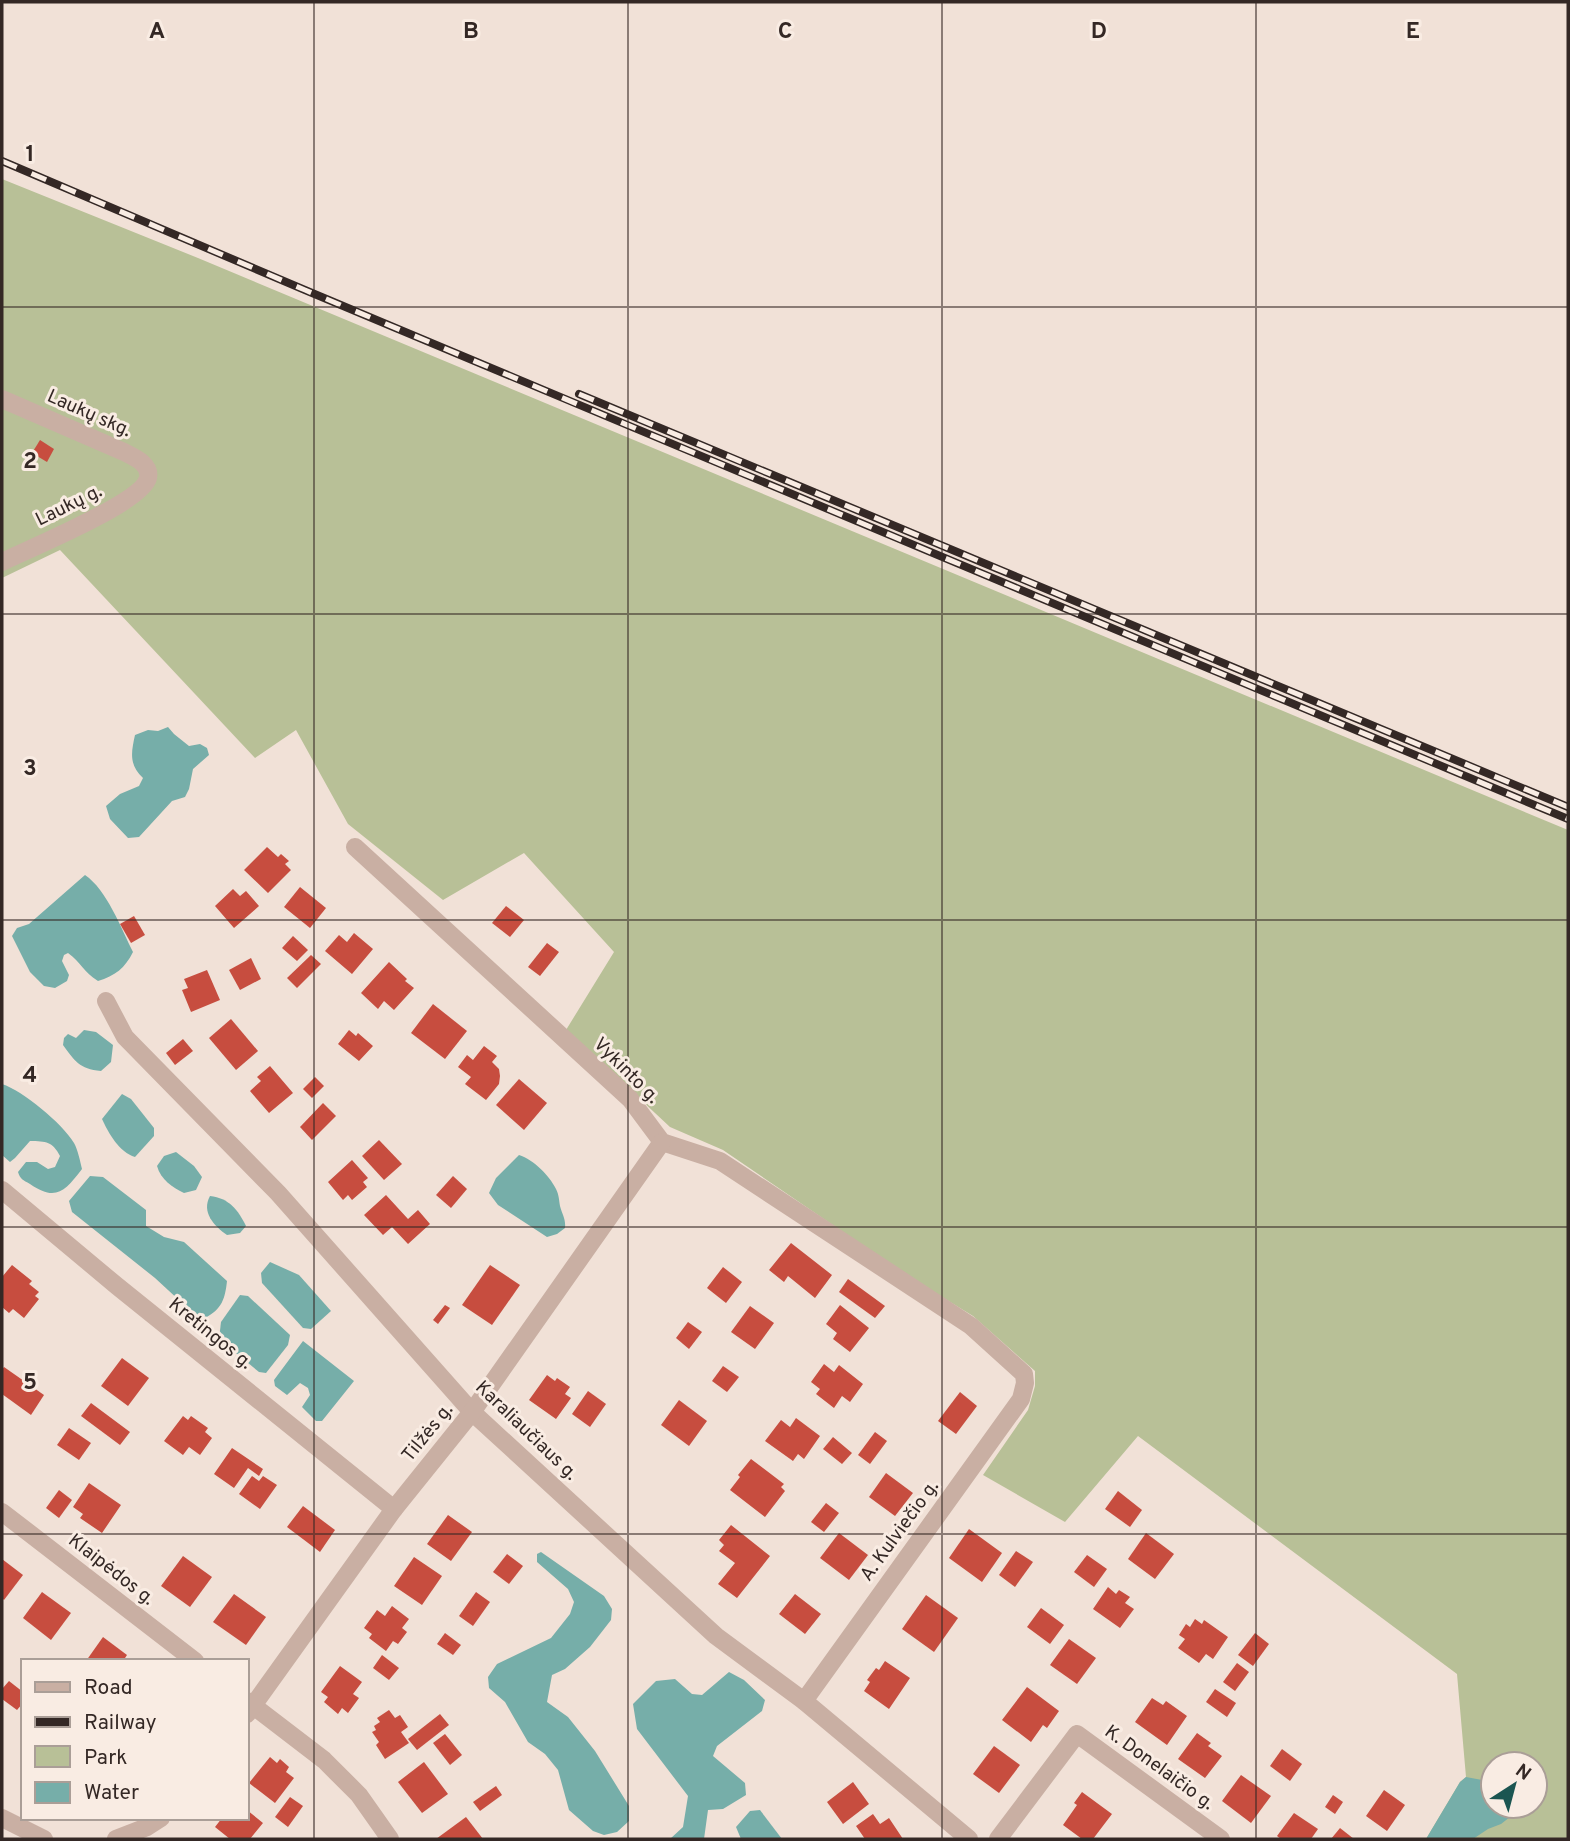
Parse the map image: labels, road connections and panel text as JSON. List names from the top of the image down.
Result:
{
  "streets": {
    "street": [
      "Laukų skg.",
      "Laukų g.",
      "Vykinto g.",
      "Kretingos g.",
      "Karaliaučiaus g.",
      "Tilžės g.",
      "A. Kulviečio g.",
      "Klaipėdos g.",
      "K. Donelaičio g."
    ]
  },
  "crossings": [
    ["Laukų skg.", "Laukų g."],
    ["Vykinto g.", "Tilžės g."],
    ["Vykinto g.", "A. Kulviečio g."],
    ["Kretingos g.", "Tilžės g."],
    ["Karaliaučiaus g.", "Tilžės g."],
    ["Karaliaučiaus g.", "A. Kulviečio g."],
    ["Tilžės g.", "A. Kulviečio g."]
  ],
  "legend": [
    "Road",
    "Railway",
    "Park",
    "Water"
  ],
  "north": "top right",
  "grid": {
    "columns": [
      "A",
      "B",
      "C",
      "D",
      "E"
    ],
    "rows": [
      "1",
      "2",
      "3",
      "4",
      "5"
    ]
  }
}
